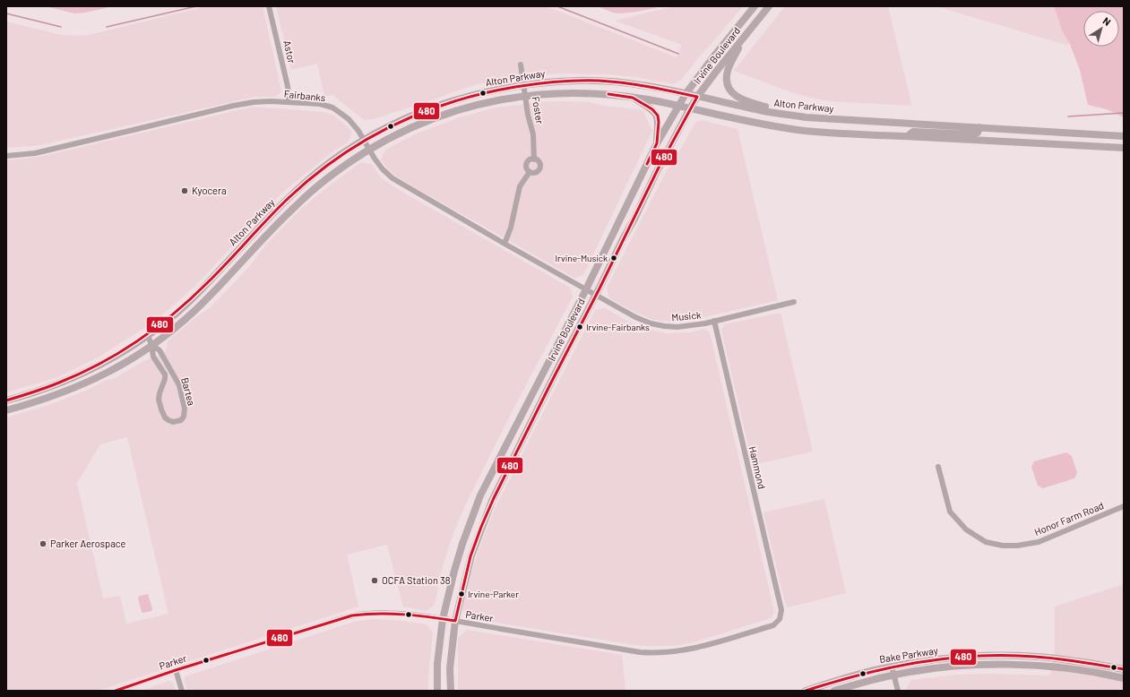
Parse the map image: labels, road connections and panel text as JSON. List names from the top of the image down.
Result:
{
  "streets": {
    "main road": ["Irvine Boulevard", "Alton Parkway", "Bake Parkway"],
    "street": [
      "Astor",
      "Fairbanks",
      "Foster",
      "Musick",
      "Bartea",
      "Hammond",
      "Honor Farm Road",
      "Parker"
    ]
  },
  "crossings": [
    ["Astor", "Fairbanks"],
    ["Irvine Boulevard", "Alton Parkway"],
    ["Irvine Boulevard", "Fairbanks"],
    ["Irvine Boulevard", "Musick"],
    ["Irvine Boulevard", "Parker"],
    ["Alton Parkway", "Fairbanks"],
    ["Alton Parkway", "Foster"],
    ["Alton Parkway", "Bartea"],
    ["Fairbanks", "Musick"],
    ["Musick", "Hammond"],
    ["Hammond", "Parker"]
  ],
  "places": [
    "Kyocera",
    "Irvine-Musick",
    "Irvine-Fairbanks",
    "Parker Aerospace",
    "OCFA Station 38",
    "Irvine-Parker"
  ],
  "lines": ["transit line 480"],
  "north": "top right"
}
